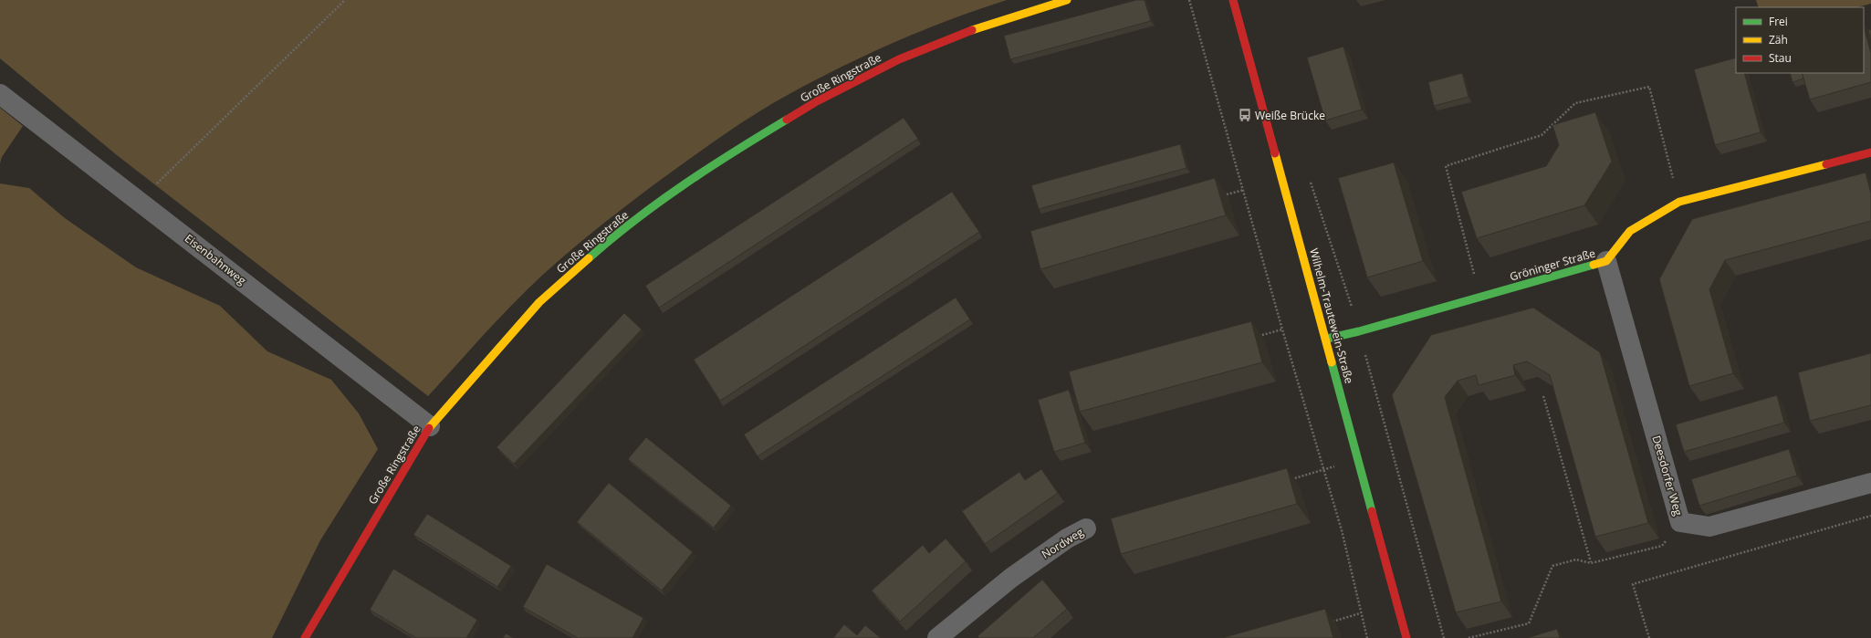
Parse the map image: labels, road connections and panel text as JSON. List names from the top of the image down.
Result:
{
  "streets": {
    "street": [
      "Große Ringstraße",
      "Eisenbahnweg",
      "Gröninger Straße",
      "Wilhelm-Trautewein-Straße",
      "Deesdorfer Weg",
      "Nordweg"
    ]
  },
  "crossings": [
    ["Große Ringstraße", "Eisenbahnweg"],
    ["Gröninger Straße", "Wilhelm-Trautewein-Straße"],
    ["Gröninger Straße", "Deesdorfer Weg"]
  ],
  "places": {
    "bus stop": ["Weiße Brücke"]
  },
  "legend": ["Frei", "Zäh", "Stau"]
}
